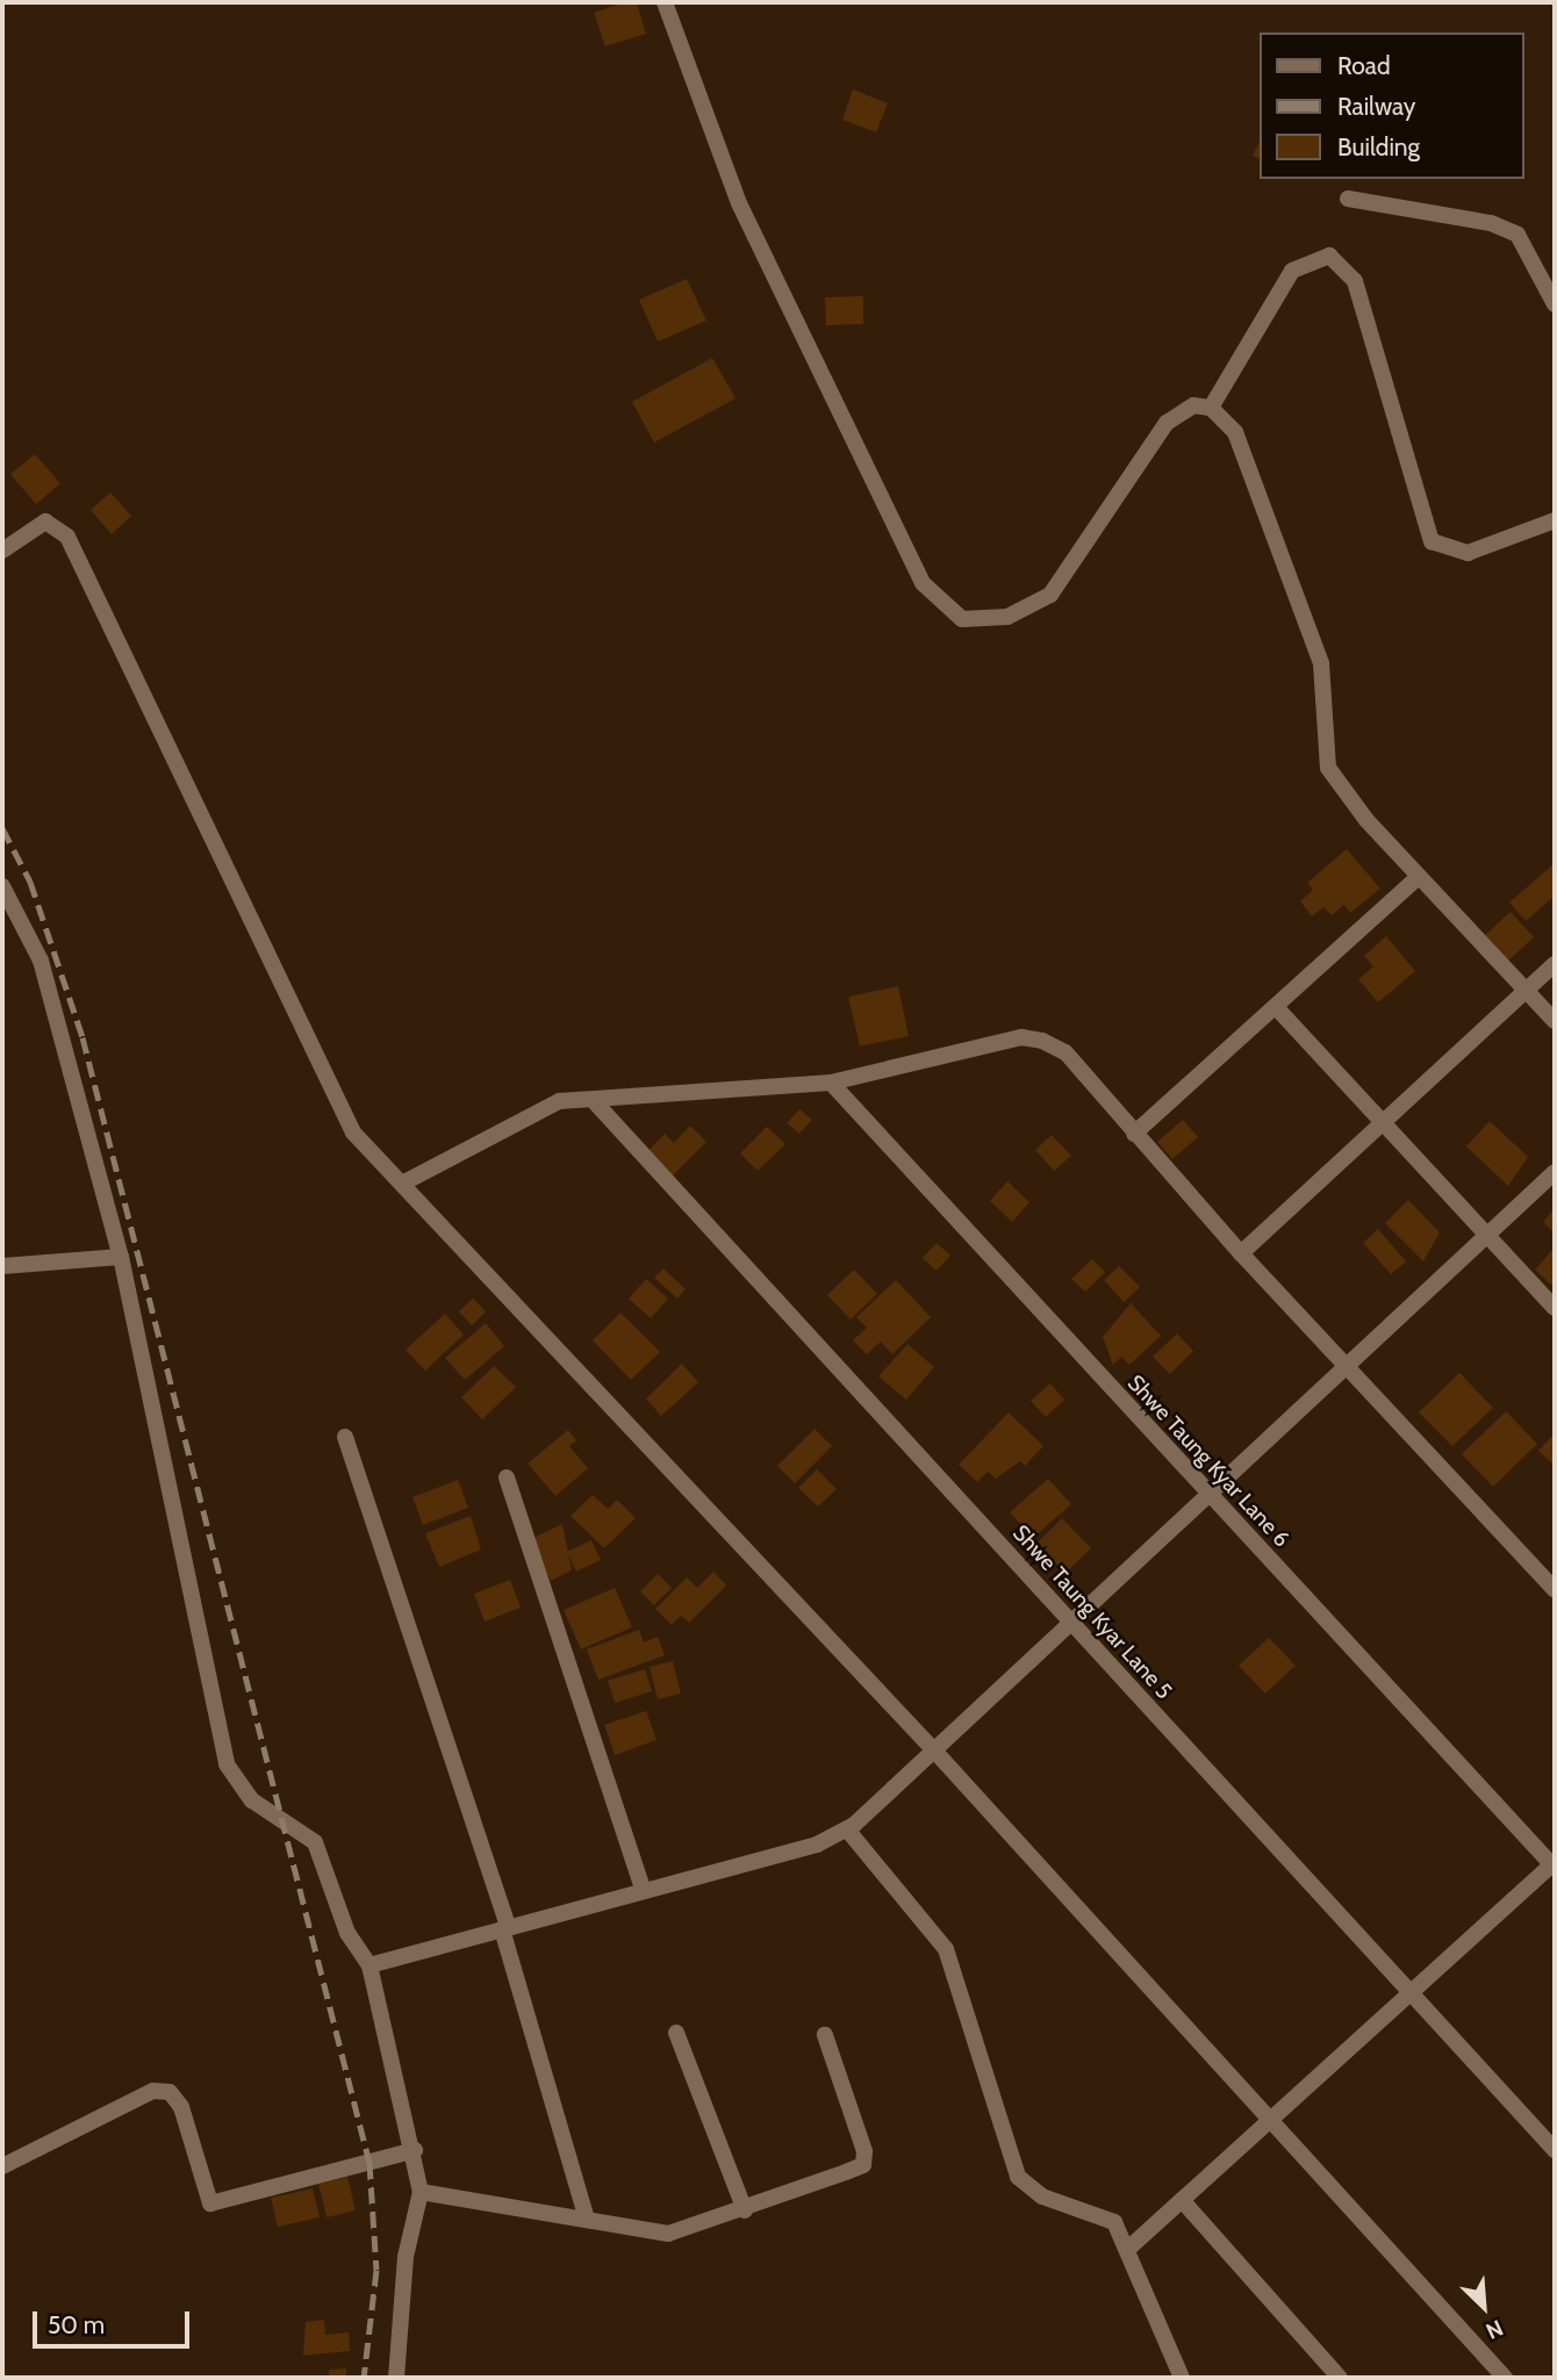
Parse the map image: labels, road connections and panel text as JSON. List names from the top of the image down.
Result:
{
  "streets": {
    "street": ["Shwe Taung Kyar Lane 6", "Shwe Taung Kyar Lane 5"]
  },
  "legend": ["Road", "Railway", "Building"],
  "scale_bar": "50 m",
  "north": "bottom right"
}
